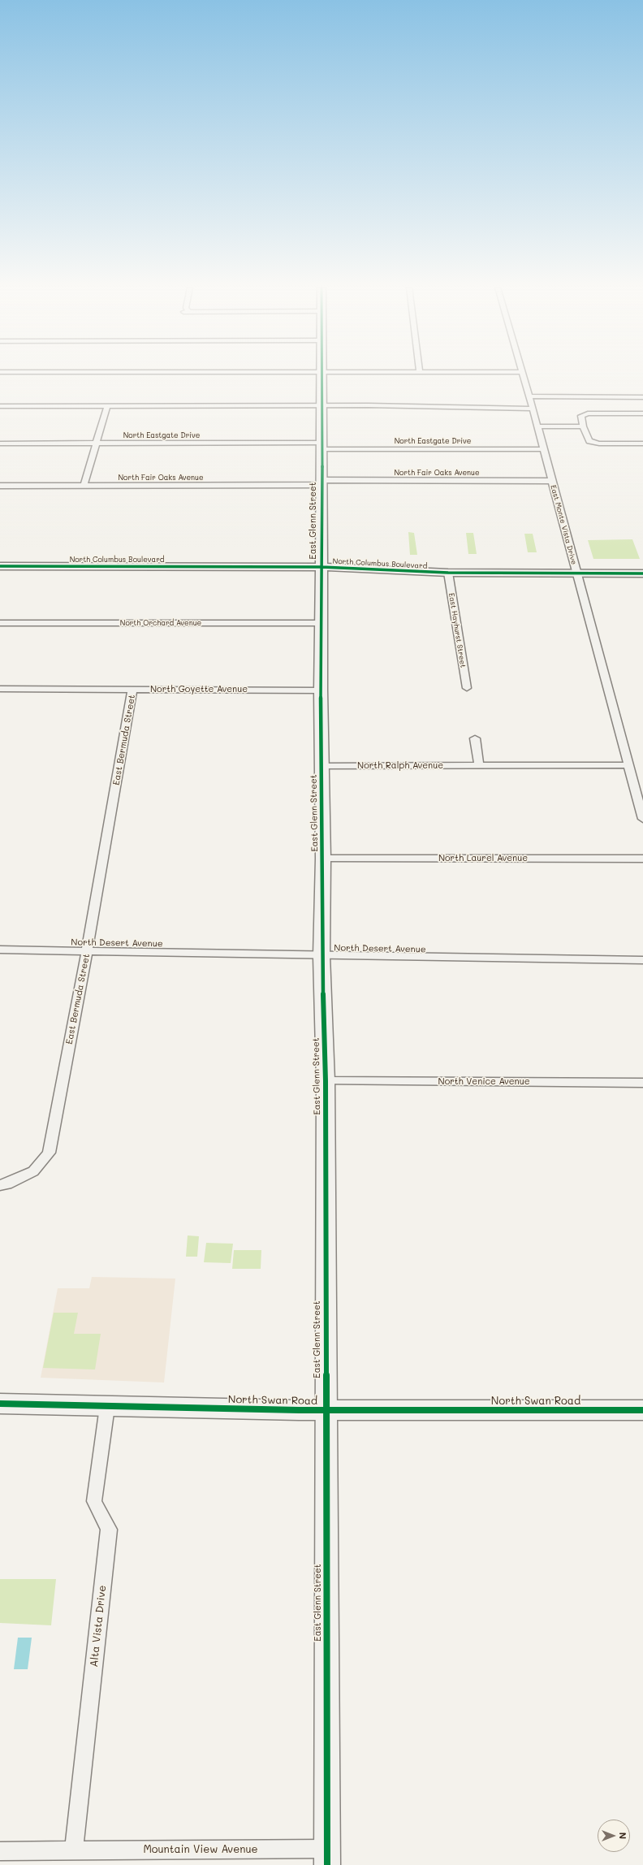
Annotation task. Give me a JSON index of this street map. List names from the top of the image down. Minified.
{"streets":{"main road":["North Swan Road"],"street":["North Eastgate Drive","North Fair Oaks Avenue","East Glenn Street","East Monte Vista Drive","North Columbus Boulevard","North Orchard Avenue","East Hayhurst Street","North Goyette Avenue","East Bermuda Street","North Ralph Avenue","North Laurel Avenue","North Desert Avenue","North Venice Avenue","Alta Vista Drive","Mountain View Avenue"]},"crossings":[["North Eastgate Drive","East Glenn Street"],["North Eastgate Drive","East Monte Vista Drive"],["North Fair Oaks Avenue","East Glenn Street"],["North Fair Oaks Avenue","East Monte Vista Drive"],["East Glenn Street","North Columbus Boulevard"],["East Glenn Street","North Orchard Avenue"],["East Glenn Street","North Goyette Avenue"],["East Glenn Street","North Ralph Avenue"],["East Glenn Street","North Laurel Avenue"],["East Glenn Street","North Desert Avenue"],["East Glenn Street","North Venice Avenue"],["East Glenn Street","North Swan Road"],["East Glenn Street","Mountain View Avenue"],["East Monte Vista Drive","North Columbus Boulevard"],["East Monte Vista Drive","North Ralph Avenue"],["North Columbus Boulevard","East Hayhurst Street"],["North Goyette Avenue","East Bermuda Street"],["East Bermuda Street","North Desert Avenue"],["North Swan Road","Alta Vista Drive"],["Alta Vista Drive","Mountain View Avenue"]],"north":"right"}
